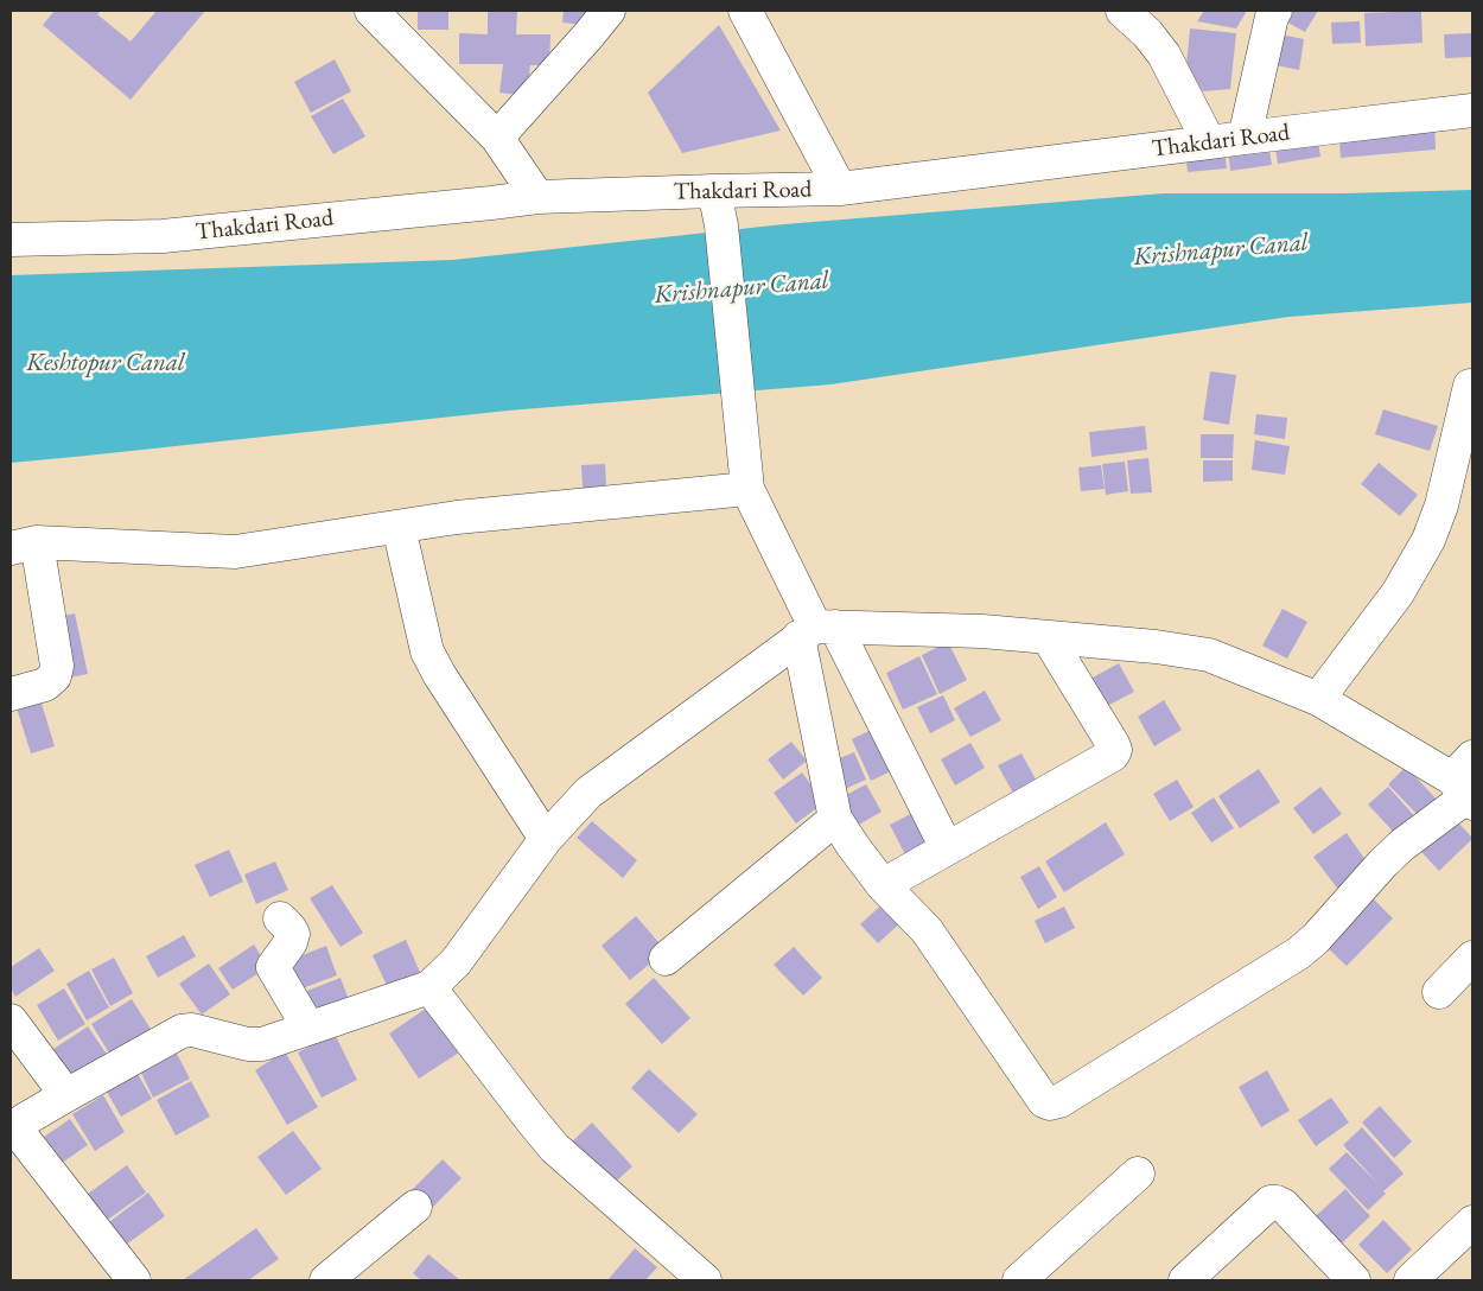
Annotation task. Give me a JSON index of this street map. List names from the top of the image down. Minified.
{"streets":{"street":["Thakdari Road"]},"water":["Krishnapur Canal","Keshtopur Canal"]}
